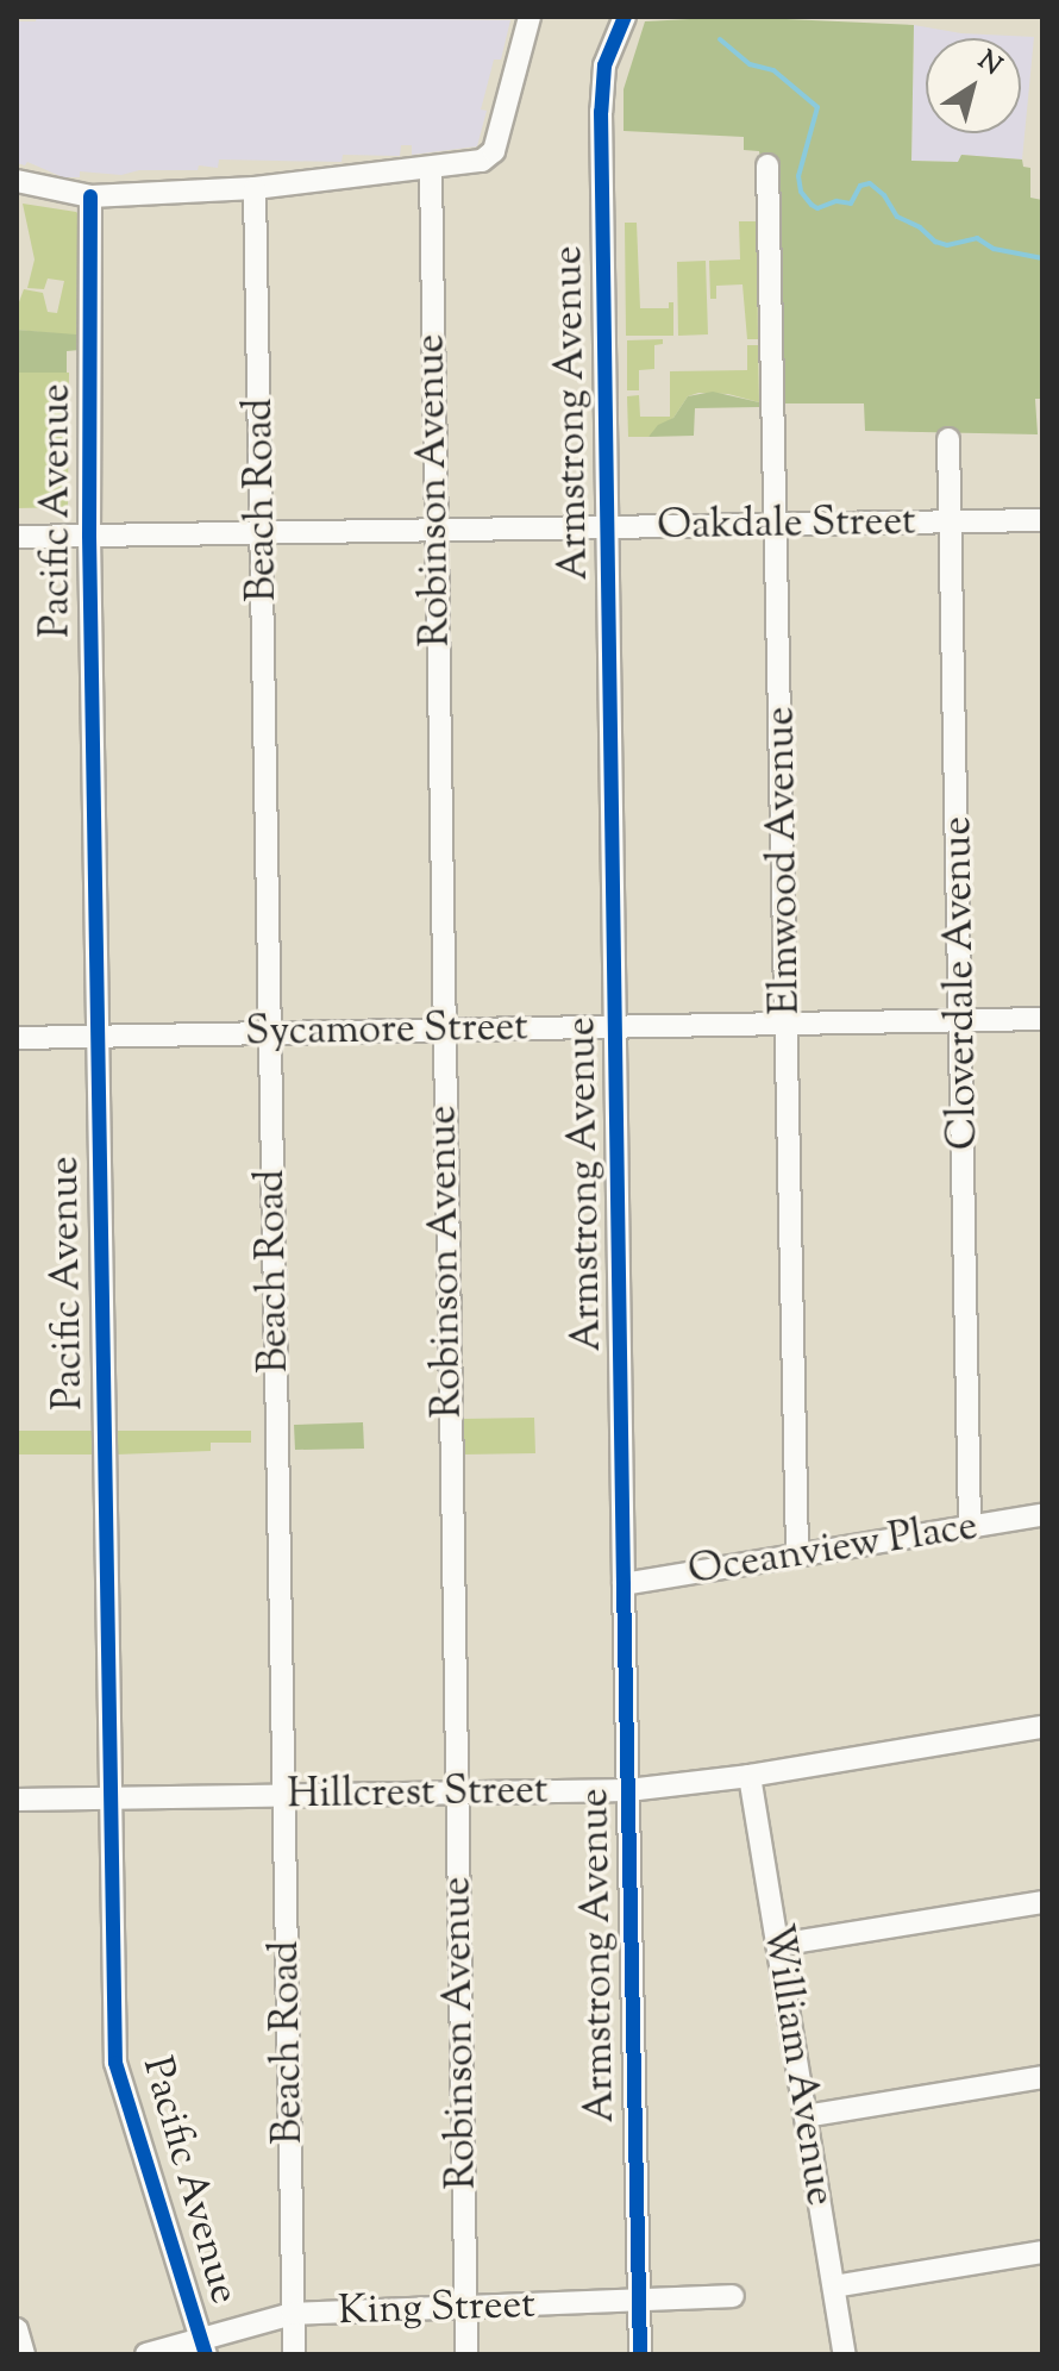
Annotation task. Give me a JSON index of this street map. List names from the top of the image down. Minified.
{"streets":{"street":["Armstrong Avenue","Robinson Avenue","Beach Road","Pacific Avenue","Oakdale Street","Elmwood Avenue","Cloverdale Avenue","Sycamore Street","Oceanview Place","Hillcrest Street","William Avenue","King Street"]},"crossings":[["Armstrong Avenue","Oakdale Street"],["Armstrong Avenue","Sycamore Street"],["Armstrong Avenue","Oceanview Place"],["Armstrong Avenue","Hillcrest Street"],["Armstrong Avenue","King Street"],["Robinson Avenue","Oakdale Street"],["Robinson Avenue","Sycamore Street"],["Robinson Avenue","Hillcrest Street"],["Robinson Avenue","King Street"],["Beach Road","Oakdale Street"],["Beach Road","Sycamore Street"],["Beach Road","Hillcrest Street"],["Beach Road","King Street"],["Pacific Avenue","Oakdale Street"],["Pacific Avenue","Sycamore Street"],["Pacific Avenue","Hillcrest Street"],["Pacific Avenue","King Street"],["Oakdale Street","Elmwood Avenue"],["Oakdale Street","Cloverdale Avenue"],["Elmwood Avenue","Sycamore Street"],["Elmwood Avenue","Oceanview Place"],["Cloverdale Avenue","Sycamore Street"],["Cloverdale Avenue","Oceanview Place"],["Hillcrest Street","William Avenue"]],"north":"top right"}
